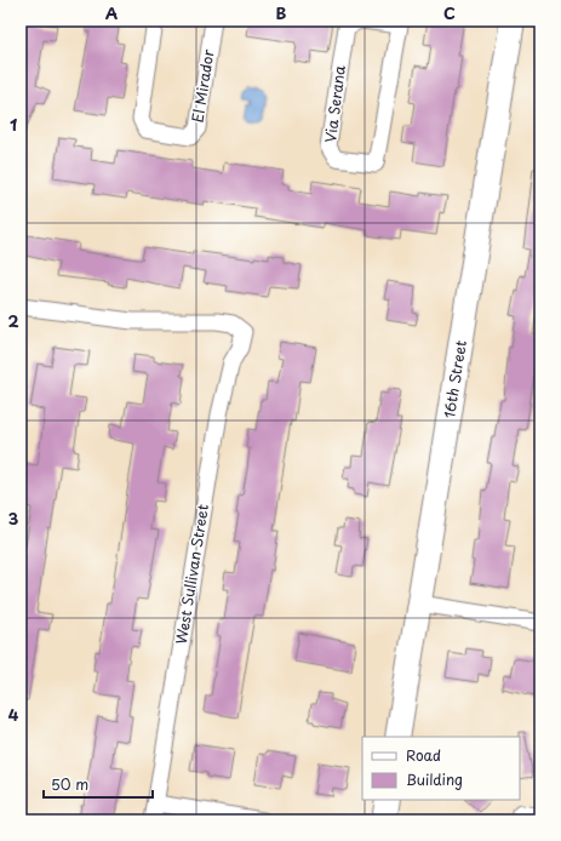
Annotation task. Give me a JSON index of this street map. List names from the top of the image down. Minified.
{"streets":{"main road":["16th Street"],"street":["El Mirador","Via Serana","West Sullivan Street"]},"legend":["Road","Building"],"scale_bar":"50 m","grid":{"columns":["A","B","C"],"rows":["1","2","3","4"]}}
